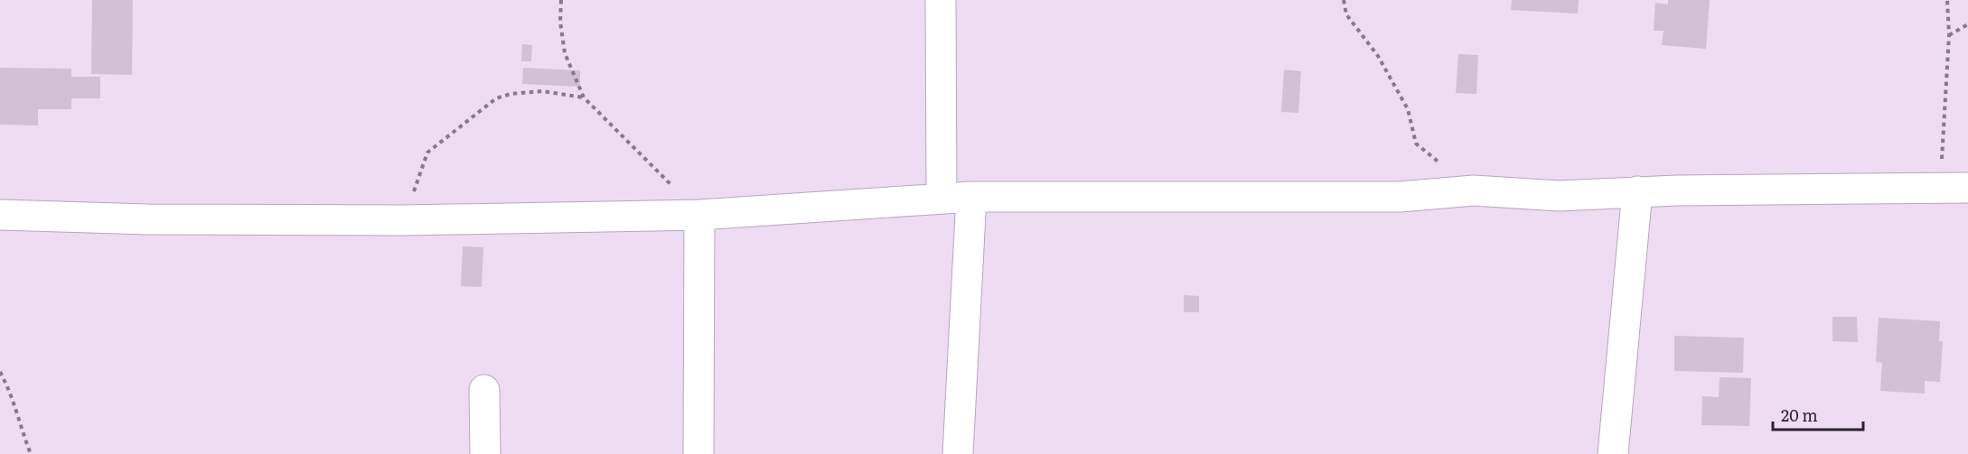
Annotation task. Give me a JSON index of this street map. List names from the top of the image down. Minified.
{"scale_bar":"20 m"}
